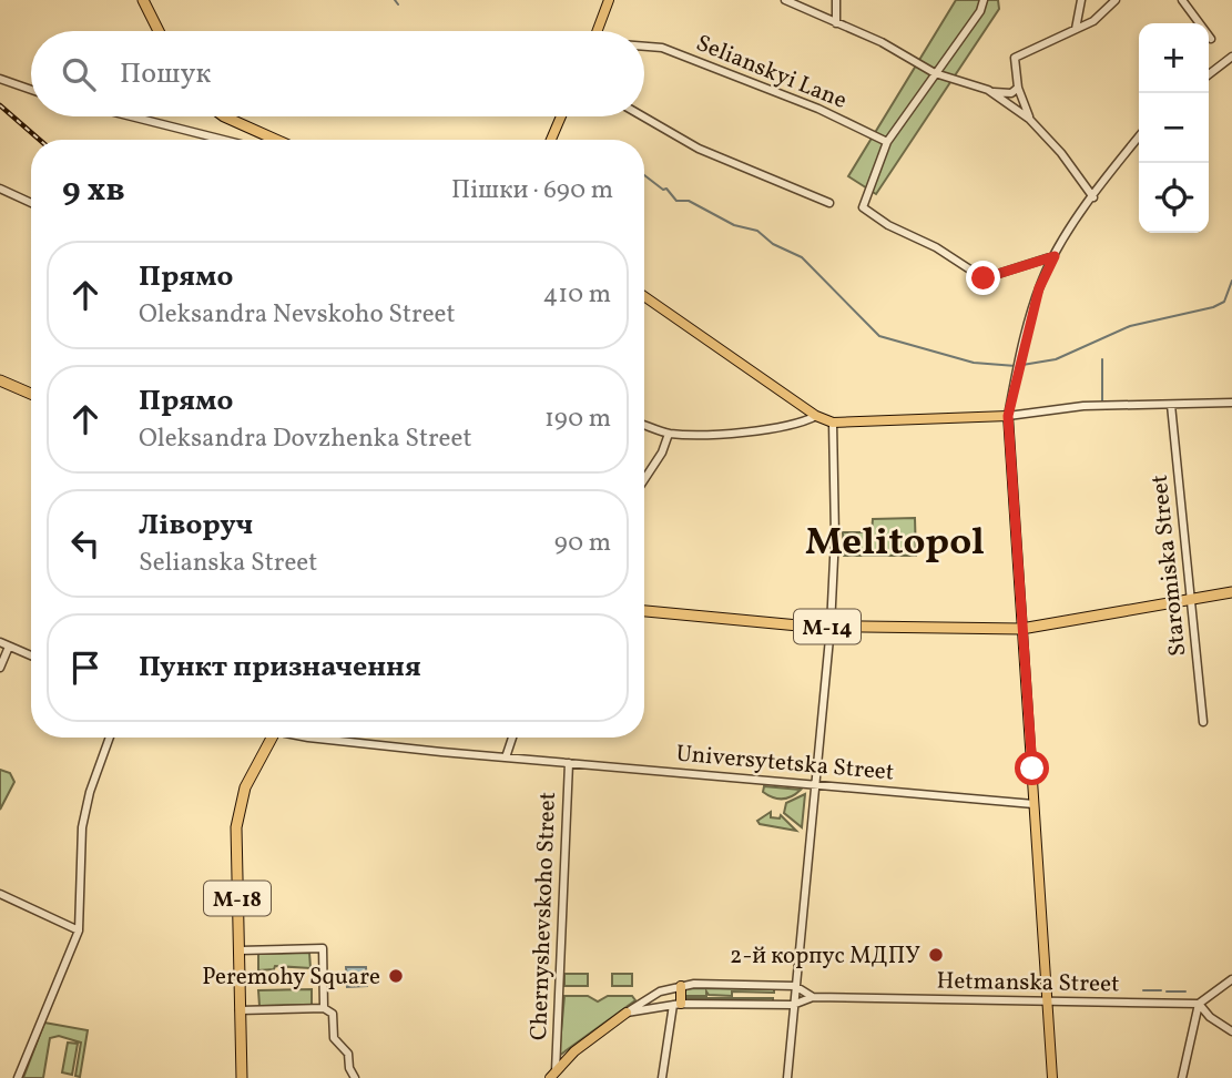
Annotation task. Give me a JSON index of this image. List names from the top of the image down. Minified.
{"streets":{"highway":["М-14","М-18"],"street":["Selianskyi Lane","Staromiska Street","Universytetska Street","Chernyshevskoho Street","Hetmanska Street"]},"crossings":[["Staromiska Street","М-14"],["Universytetska Street","Chernyshevskoho Street"]],"districts":["Melitopol"],"places":["2-й корпус МДПУ","Peremohy Square"],"page":{"map_buttons":["+","−"],"search":"Пошук","heading":["9 хв","Пішки · 690 m"],"list":[["Прямо","Oleksandra Nevskoho Street","410 m"],["Прямо","Oleksandra Dovzhenka Street","190 m"],["Ліворуч","Selianska Street","90 m"],"Пункт призначення"]}}
